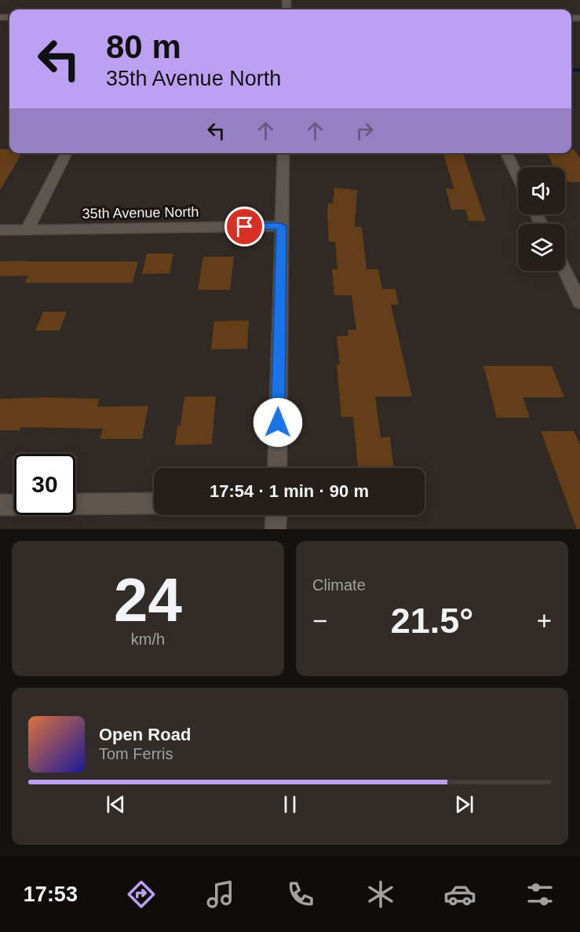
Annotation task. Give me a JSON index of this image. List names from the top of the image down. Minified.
{"streets":{"street":["35th Avenue North"]},"page":{"turn":["80 m","35th Avenue North"],"limit":"30","trip":"17:54 · 1 min · 90 m","tile":[["24","km/h"],"Climate"],"heat":["−","21.5°","+"],"song":["Open Road","Tom Ferris"],"tabs":"17:53"}}
